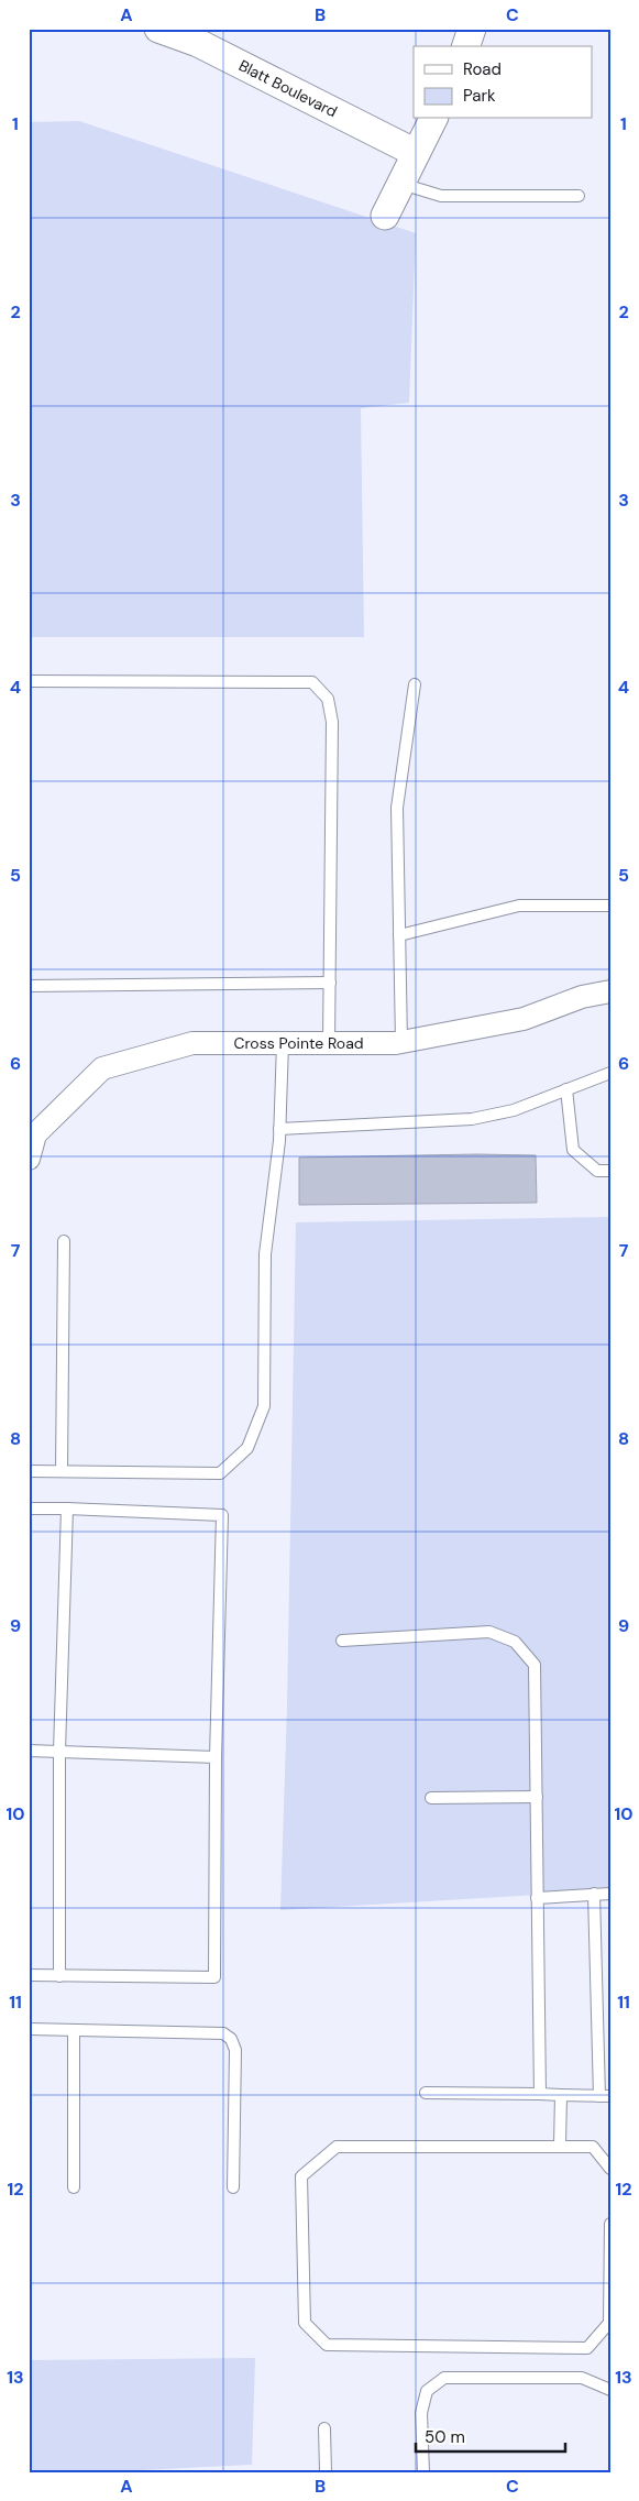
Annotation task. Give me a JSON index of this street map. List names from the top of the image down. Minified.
{"streets":{"street":["Blatt Boulevard","Cross Pointe Road"]},"legend":["Road","Park"],"scale_bar":"50 m","grid":{"columns":["A","B","C"],"rows":["1","2","3","4","5","6","7","8","9","10","11","12","13"]}}
